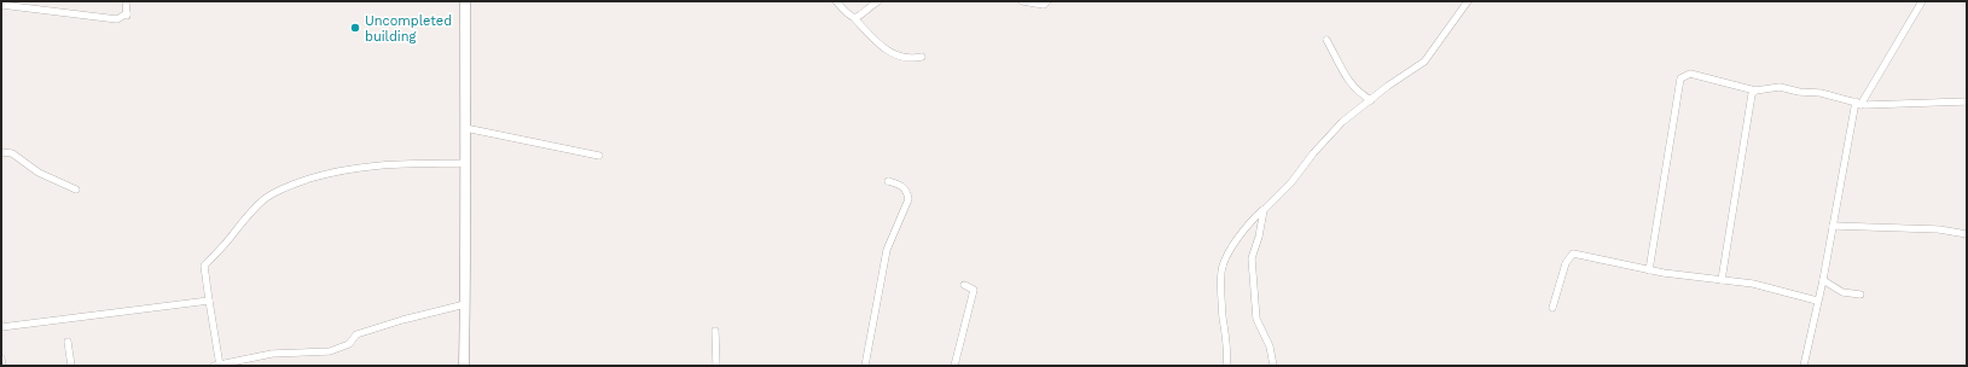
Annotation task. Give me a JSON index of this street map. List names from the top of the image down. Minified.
{"places":["Uncompleted building"]}
